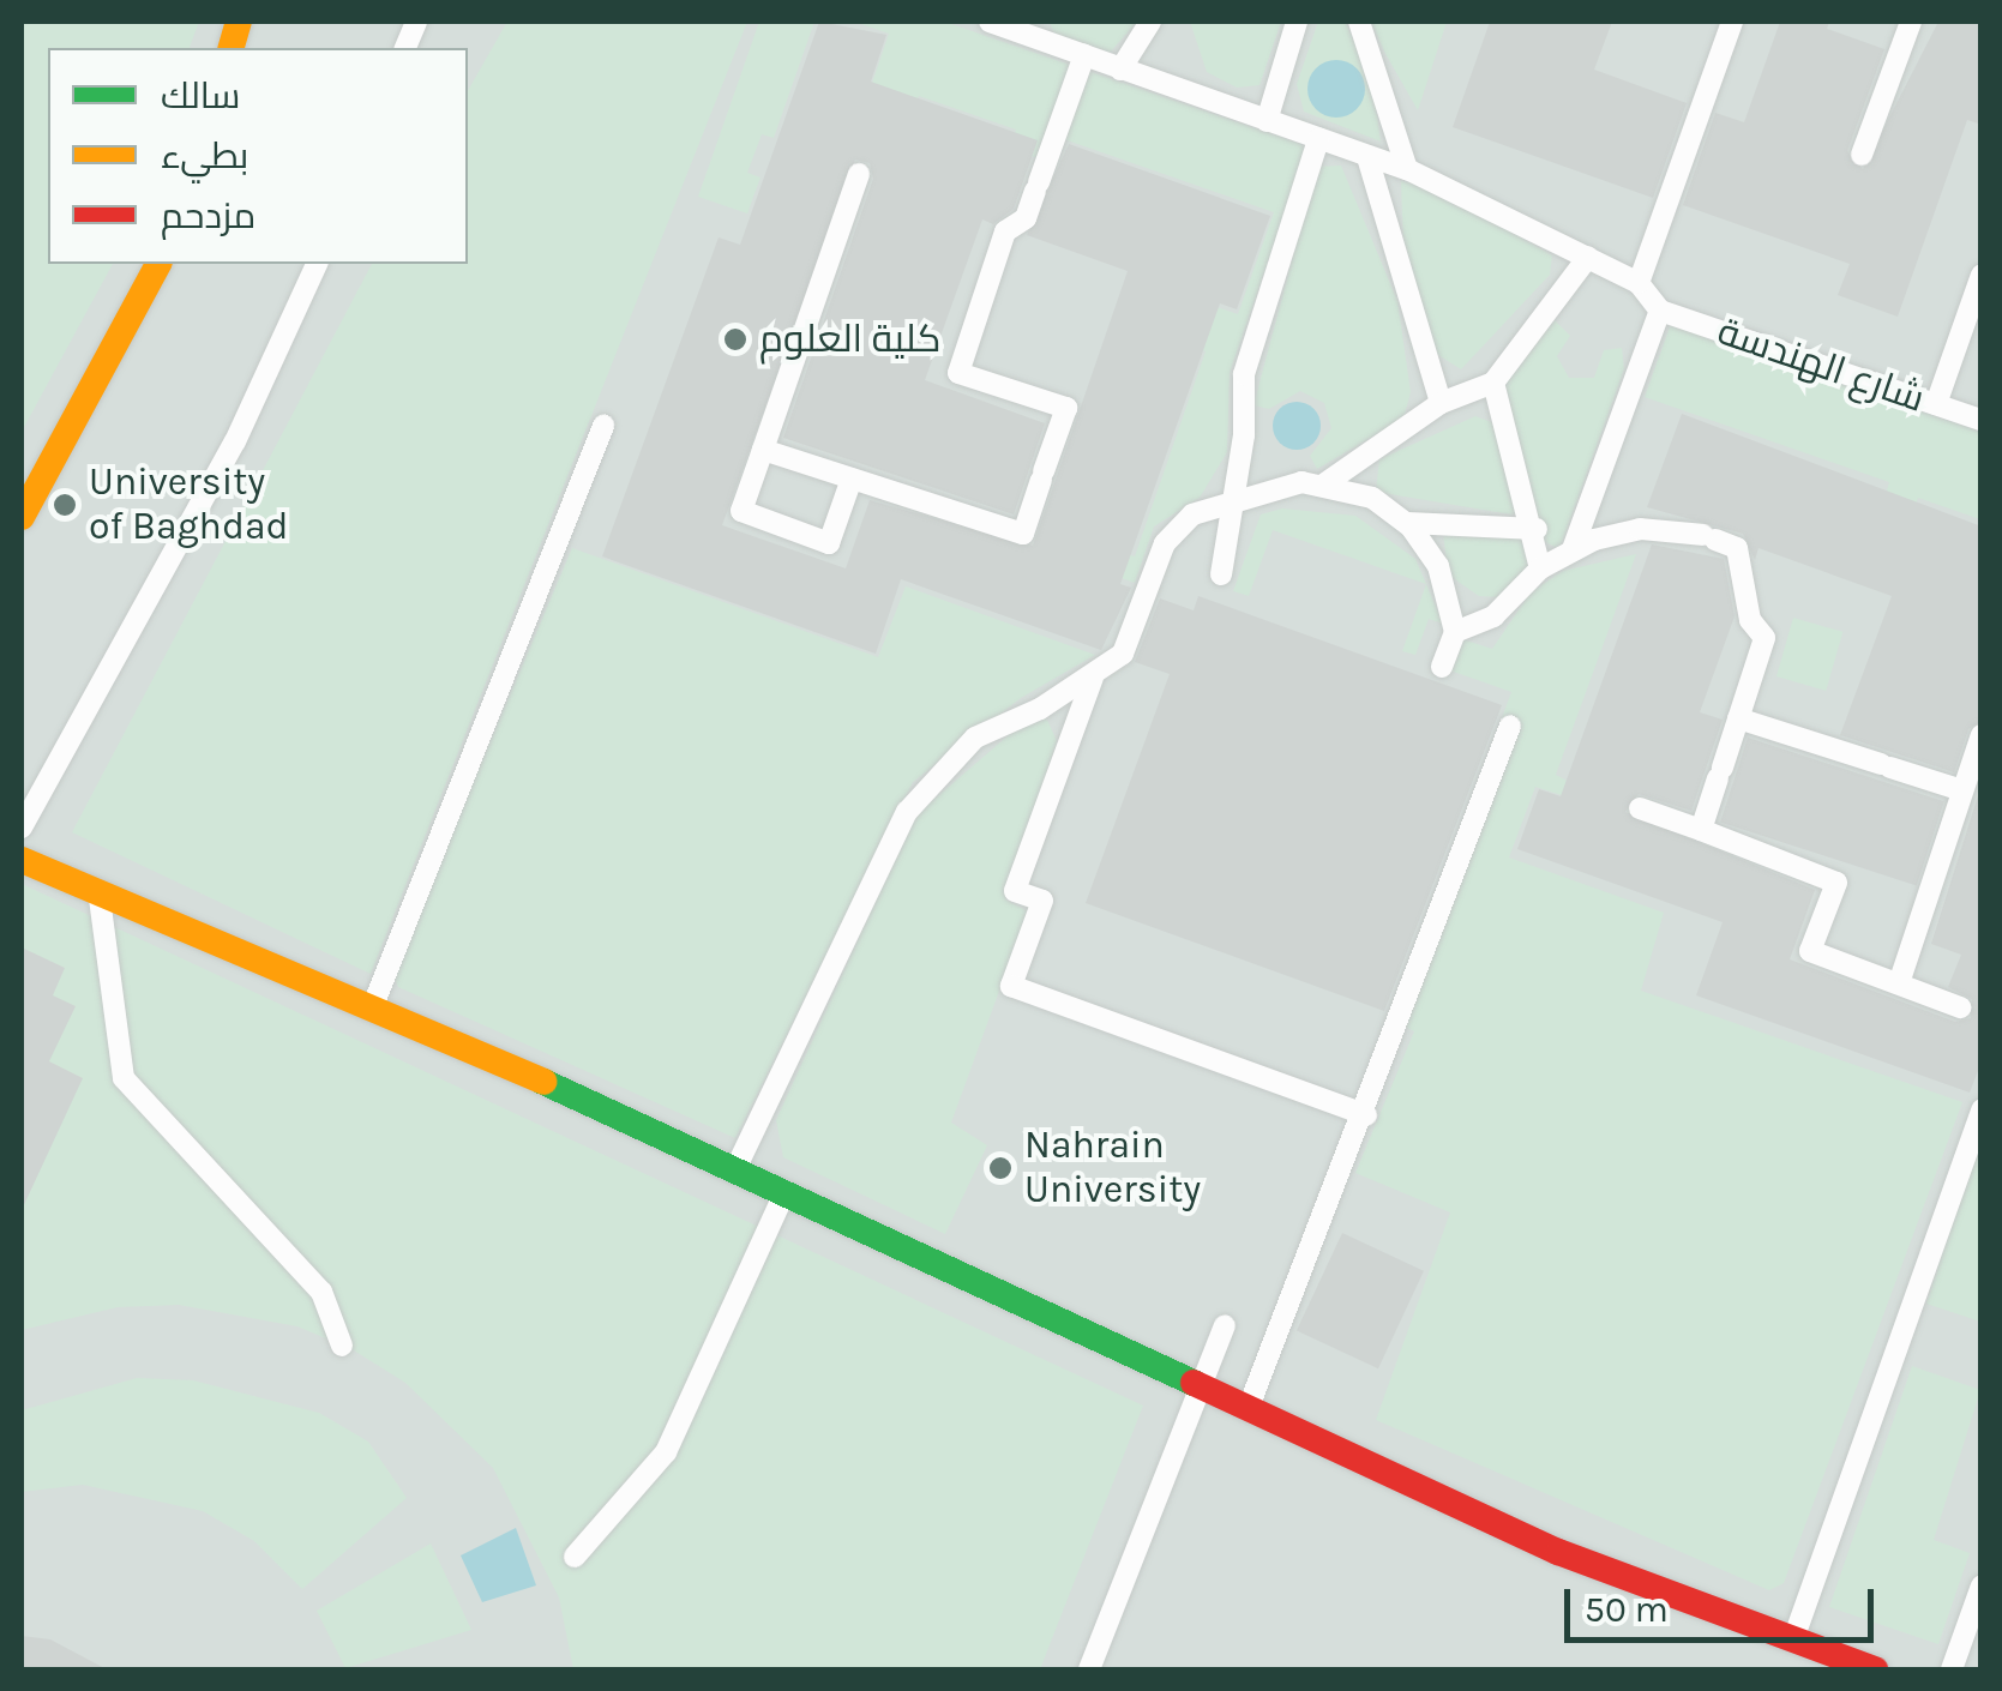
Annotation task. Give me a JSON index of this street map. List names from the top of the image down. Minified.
{"streets":{"lane":["شارع الهندسة"]},"places":["كلية العلوم","University of Baghdad","Nahrain University"],"legend":["سالك","بطيء","مزدحم"],"scale_bar":"50 m"}
